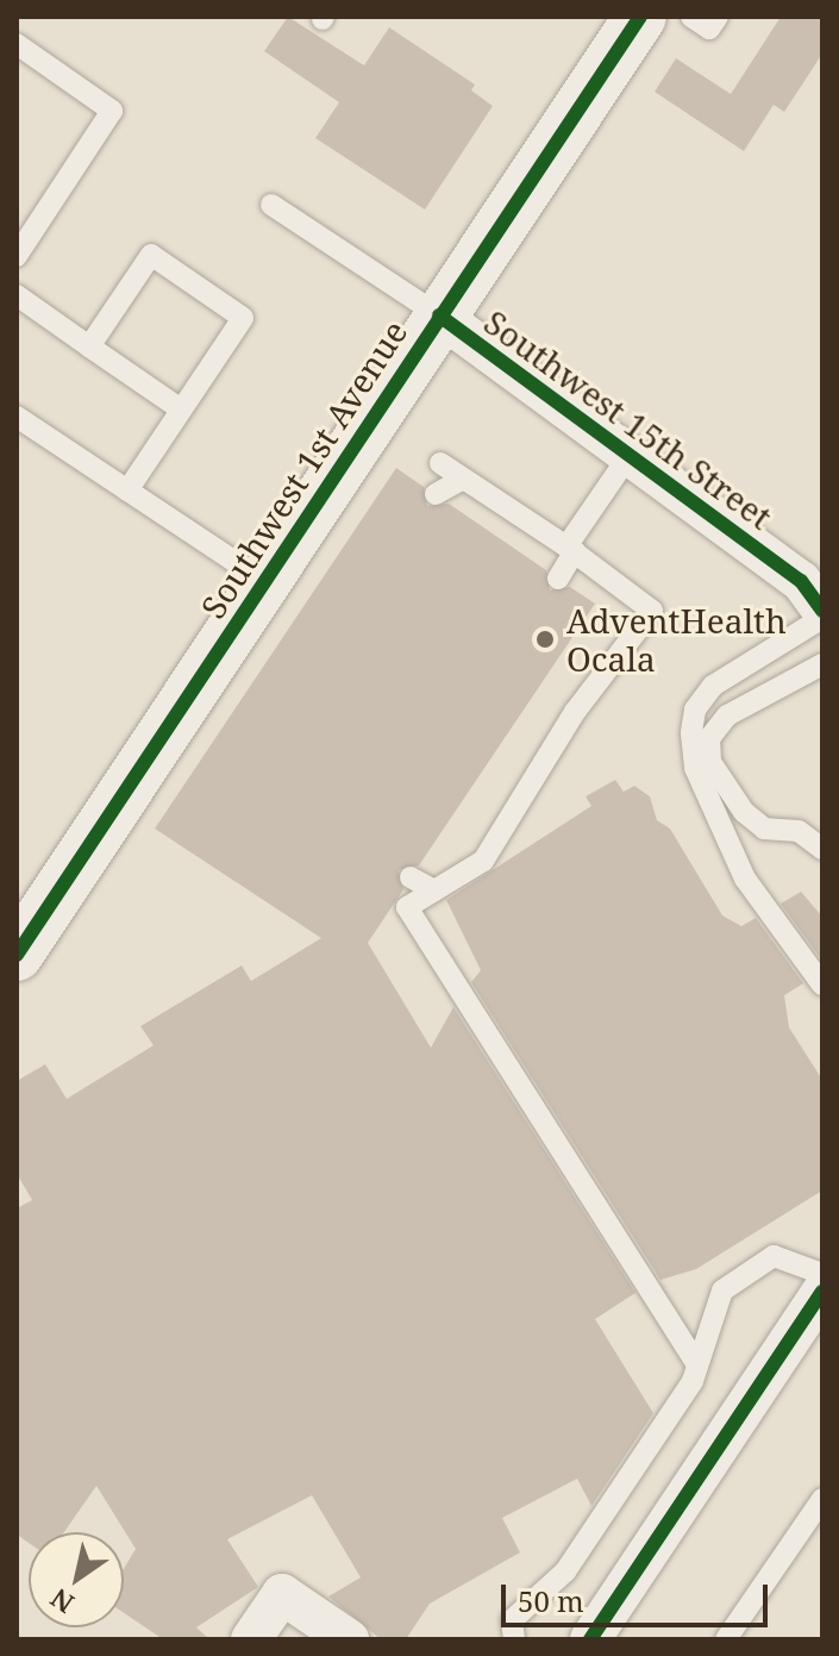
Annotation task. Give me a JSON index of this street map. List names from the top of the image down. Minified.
{"streets":{"street":["Southwest 15th Street","Southwest 1st Avenue"]},"crossings":[["Southwest 15th Street","Southwest 1st Avenue"]],"places":["AdventHealth Ocala"],"scale_bar":"50 m","north":"bottom left"}
